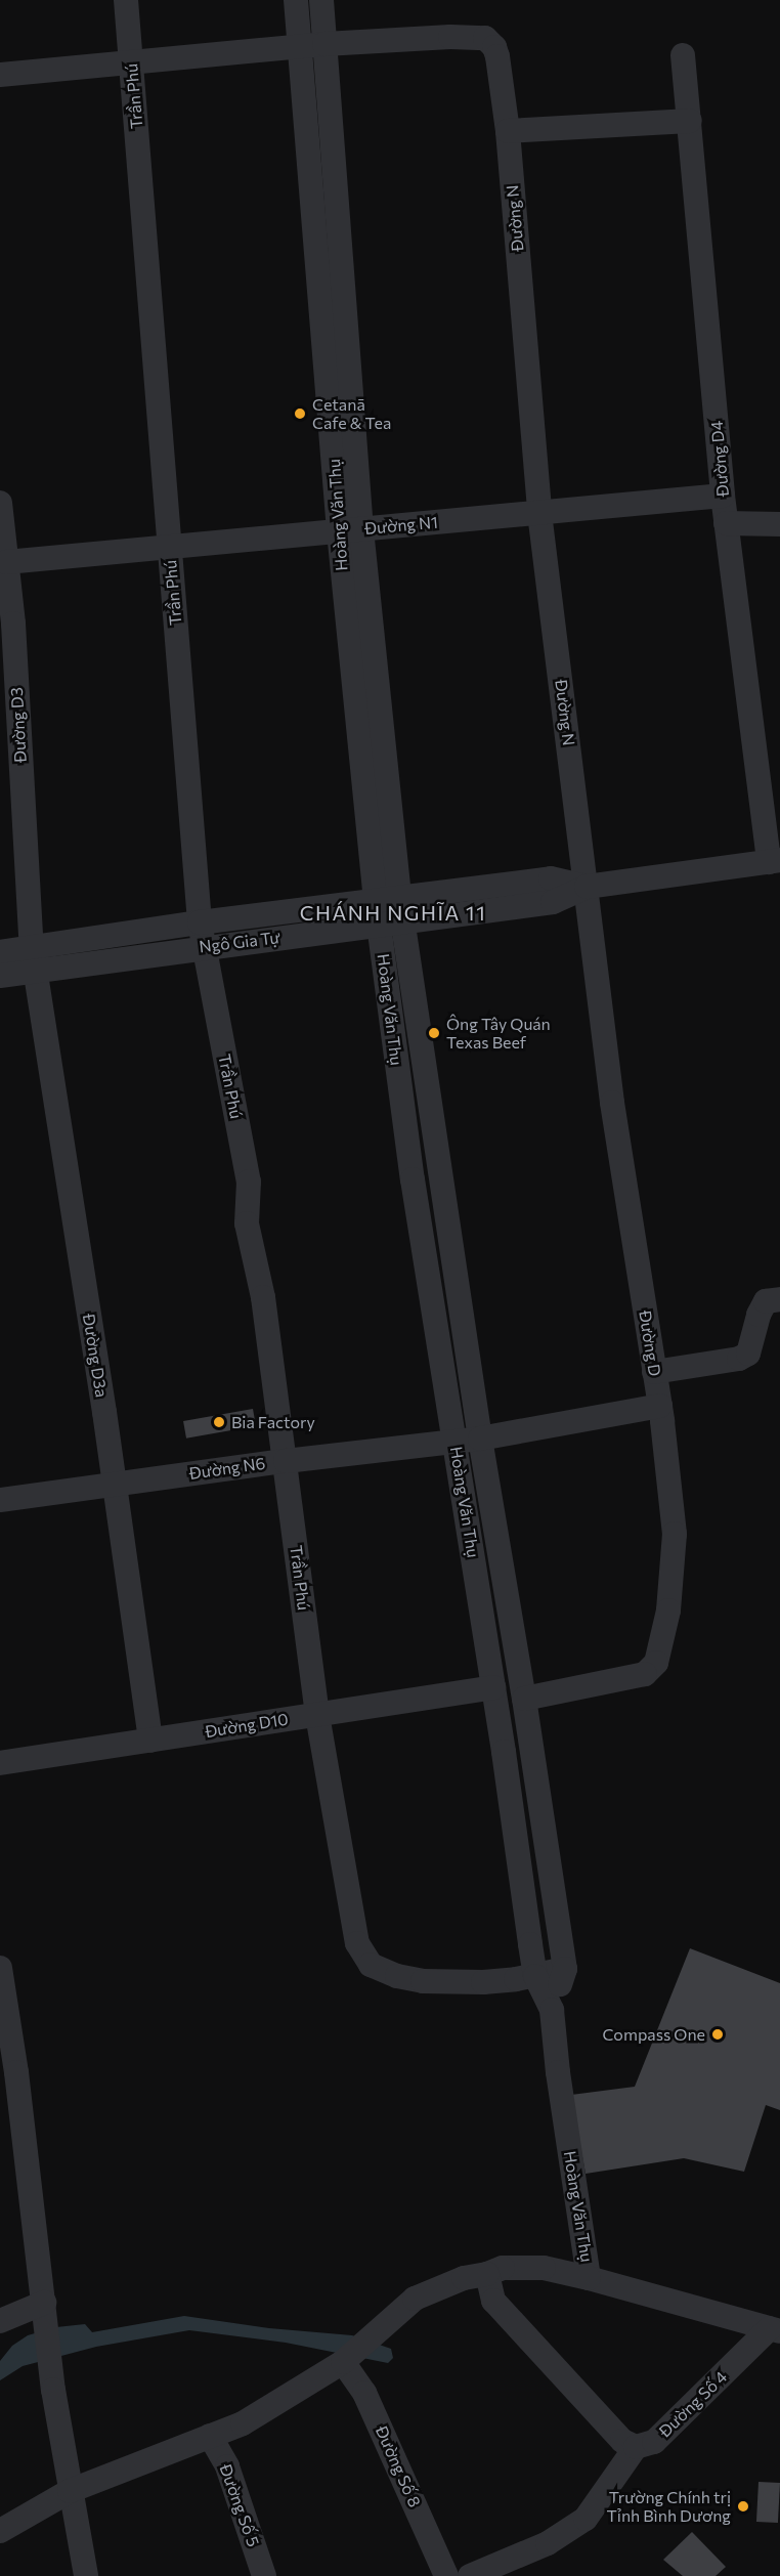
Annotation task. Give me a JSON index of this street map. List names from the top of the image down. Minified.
{"streets":{"street":["Trần Phú","Đường N","Đường D4","Hoàng Văn Thụ","Đường N1","Đường D3","Ngô Gia Tự","Đường D","Đường D3a","Đường N6","Đường D10","Đường Số 4","Đường Số 8","Đường Số 5"]},"crossings":[["Trần Phú","Đường N"],["Trần Phú","Hoàng Văn Thụ"],["Trần Phú","Đường N1"],["Trần Phú","Ngô Gia Tự"],["Trần Phú","Đường N6"],["Trần Phú","Đường D10"],["Đường N","Hoàng Văn Thụ"],["Đường N","Đường N1"],["Đường N","Ngô Gia Tự"],["Đường N","Đường D"],["Đường D4","Đường N1"],["Đường D4","Ngô Gia Tự"],["Hoàng Văn Thụ","Đường N1"],["Hoàng Văn Thụ","Ngô Gia Tự"],["Hoàng Văn Thụ","Đường D"],["Hoàng Văn Thụ","Đường N6"],["Hoàng Văn Thụ","Đường D10"],["Hoàng Văn Thụ","Đường Số 4"],["Đường N1","Đường D3"],["Đường D3","Ngô Gia Tự"],["Đường D3","Đường D3a"],["Ngô Gia Tự","Đường D"],["Ngô Gia Tự","Đường D3a"],["Đường D","Đường N6"],["Đường D3a","Đường N6"],["Đường D3a","Đường D10"]],"districts":["CHÁNH NGHĨA 11"],"places":["Cetanā Cafe & Tea","Ông Tây Quán Texas Beef","Bia Factory","Compass One","Trường Chính trị Tỉnh Bình Dương"]}
